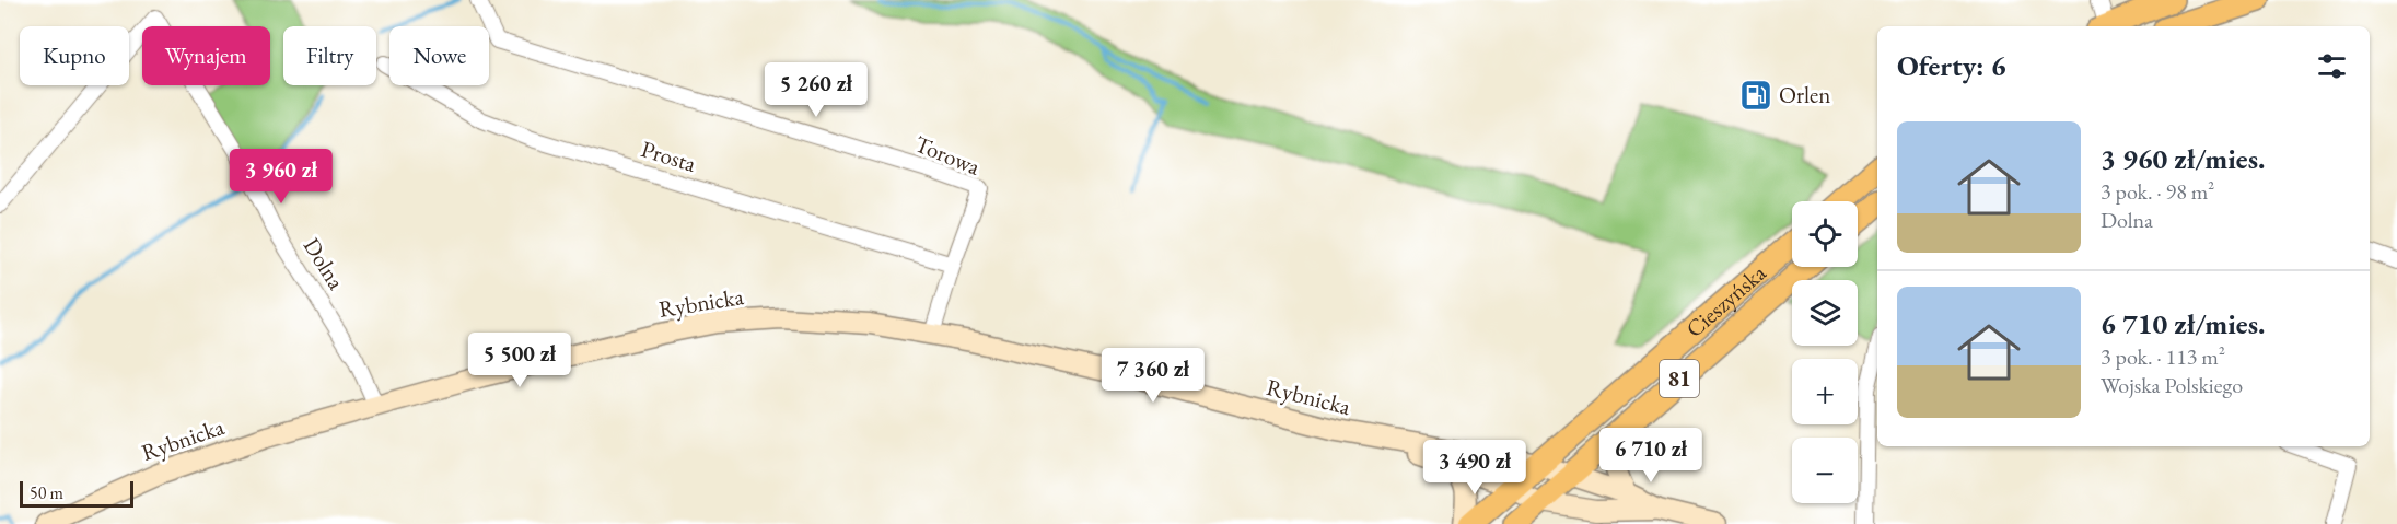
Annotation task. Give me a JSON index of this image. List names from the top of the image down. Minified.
{"streets":{"main road":["Cieszyńska","81"],"street":["Torowa","Prosta","Dolna","Rybnicka"]},"crossings":[["Torowa","Prosta"],["Torowa","Rybnicka"],["Dolna","Rybnicka"],["Cieszyńska","Rybnicka"]],"places":{"fuel station":["Orlen"]},"scale_bar":"50 m","page":{"chip":["Kupno","Wynajem","Filtry","Nowe"],"heading":"Oferty: 6","price":["5 260 zł","3 960 zł","5 500 zł","7 360 zł","6 710 zł","3 490 zł"],"list":[{"name":"3 960 zł/mies.","note":"3 pok. · 98 m² · Dolna"},{"name":"6 710 zł/mies.","note":"3 pok. · 113 m² · Wojska Polskiego"}],"map_buttons":["+","−"],"scale":"50 m"}}
